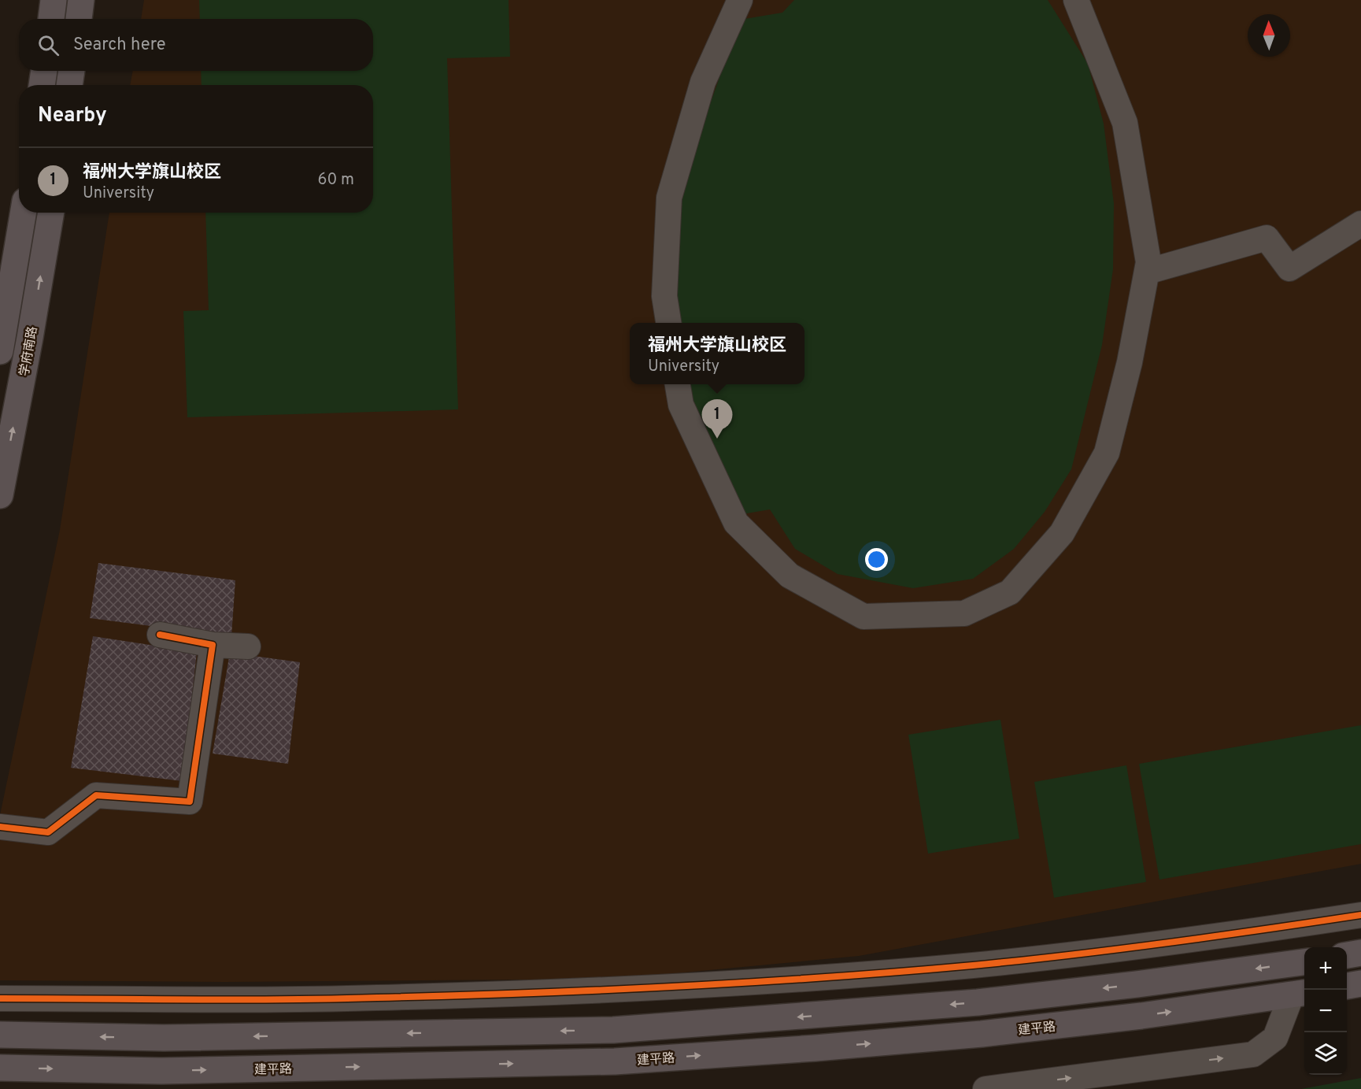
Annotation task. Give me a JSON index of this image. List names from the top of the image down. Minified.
{"streets":{"main road":["学府南路","建平路"]},"north":"top","page":{"search":"Search here","heading":"Nearby","list":[{"mark":"1","name":"福州大学旗山校区","note":"University","value":"60 m"}],"popup":["福州大学旗山校区","University"],"pins":"1","map_buttons":["+","−"]}}
